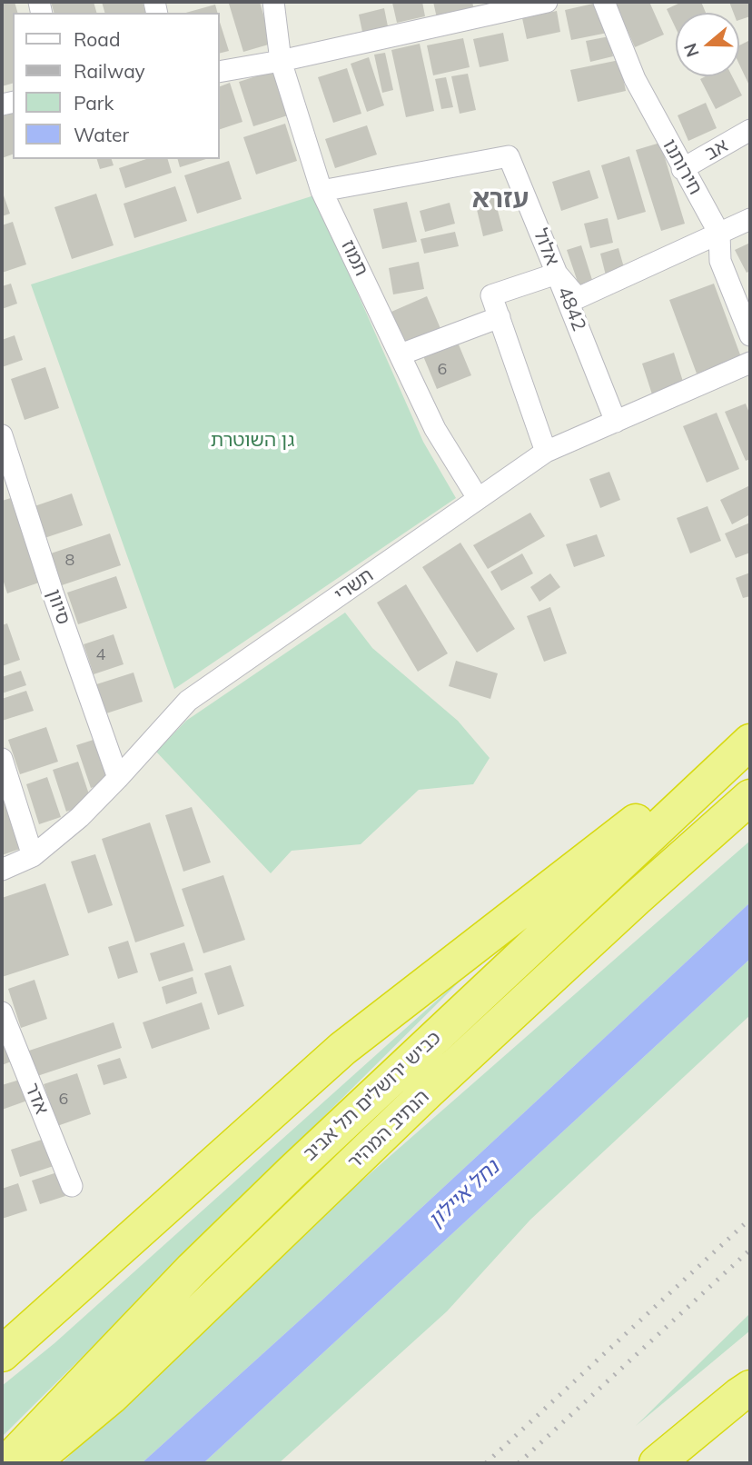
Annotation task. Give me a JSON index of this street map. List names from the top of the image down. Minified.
{"streets":{"highway":["כביש ירושלים תל אביב","הנתיב המהיר"],"street":["אב","חירותנו","אלול","תמוז","4842","תשרי","סיוון","אדר"]},"crossings":[["אב","חירותנו"],["חירותנו","אלול"],["אלול","תמוז"],["אלול","4842"],["תמוז","תשרי"],["4842","תשרי"],["תשרי","סיוון"]],"districts":["עזרא"],"water":["נחל איילון"],"parks":["גן השוטרת"],"house_numbers":["6","8","4","6"],"legend":["Road","Railway","Park","Water"],"north":"left"}
